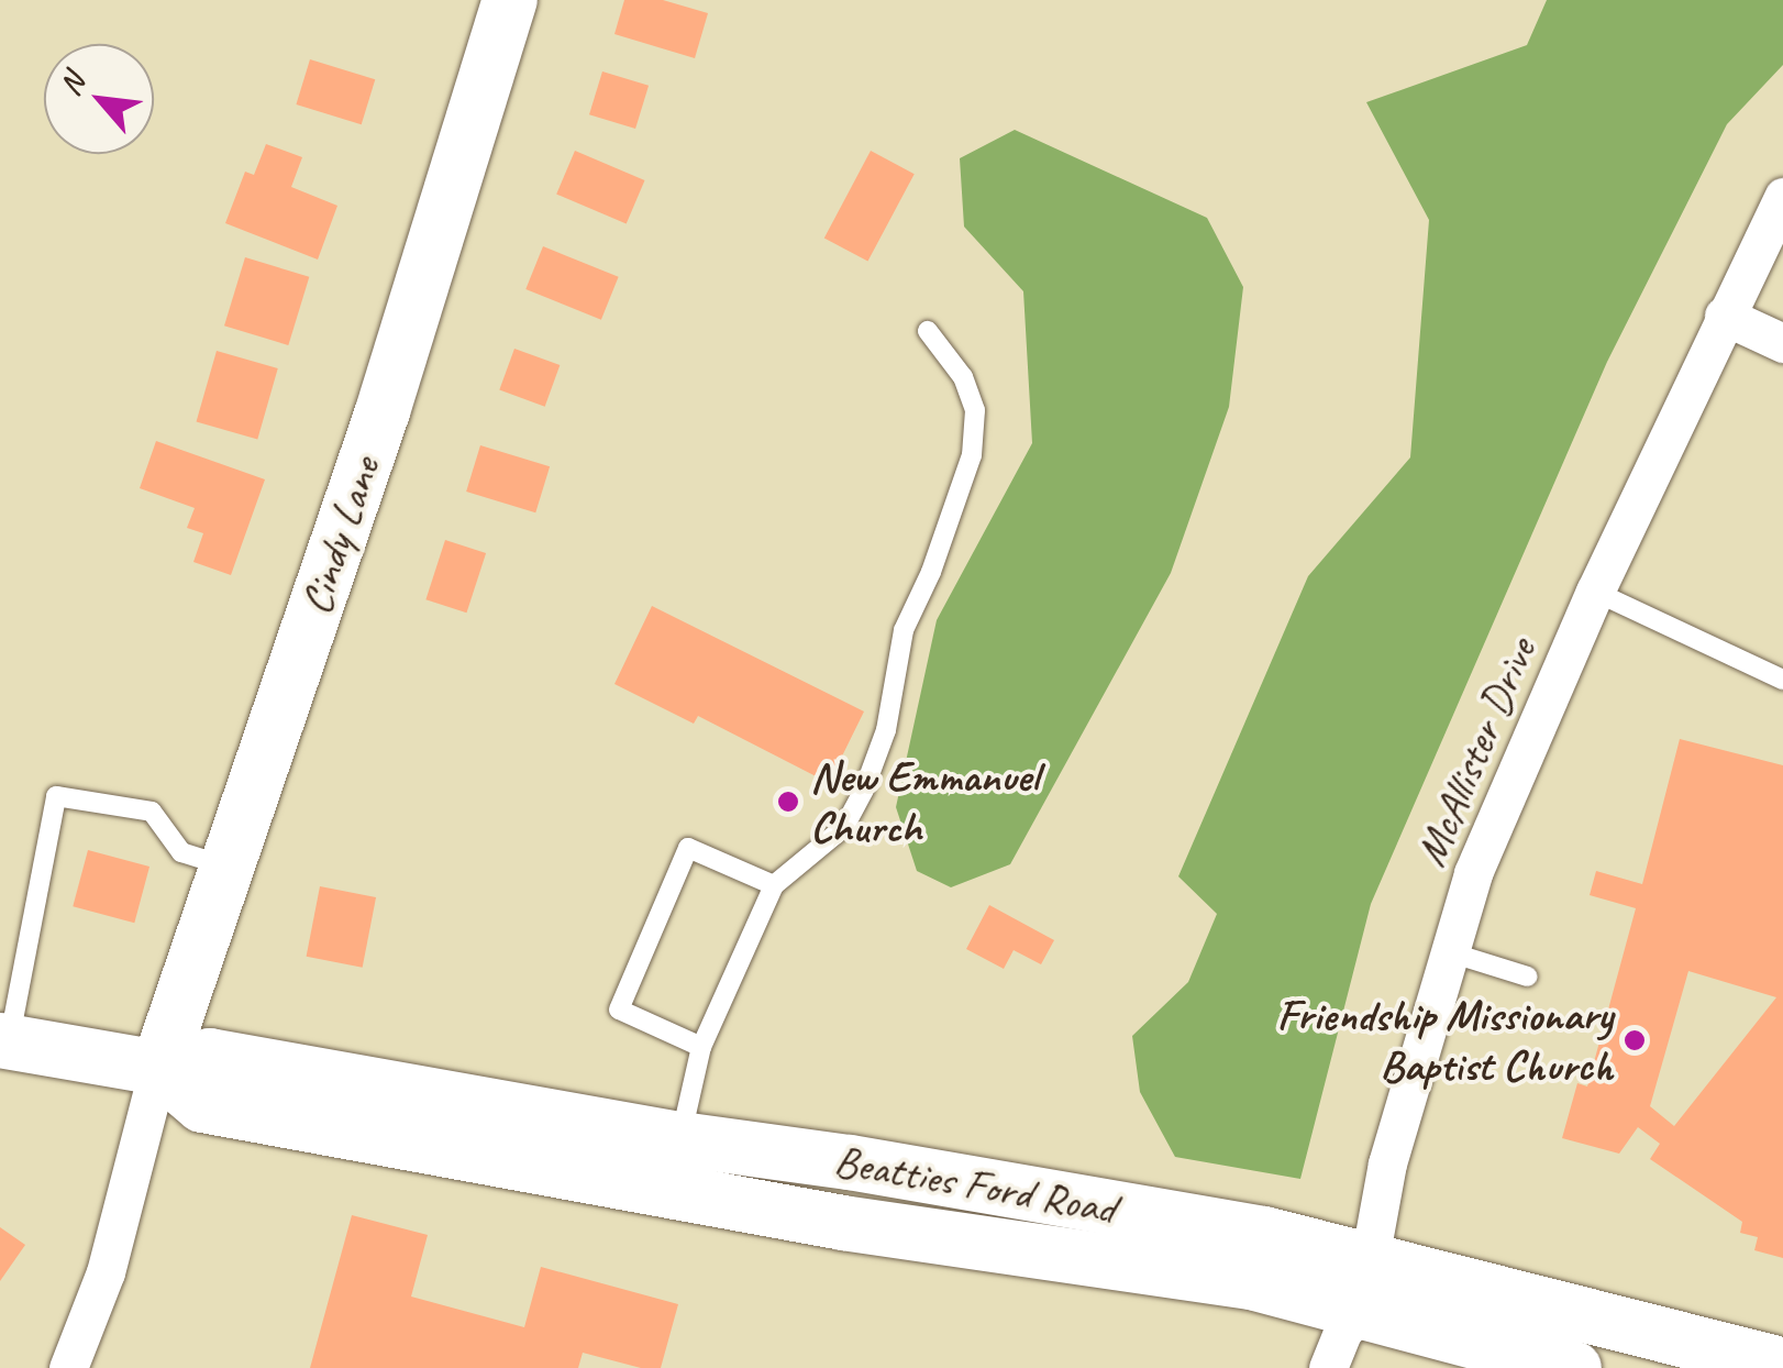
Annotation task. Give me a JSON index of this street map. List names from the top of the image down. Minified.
{"streets":{"main road":["Cindy Lane","Beatties Ford Road"],"street":["McAllister Drive"]},"crossings":[["Cindy Lane","Beatties Ford Road"],["McAllister Drive","Beatties Ford Road"]],"places":["New Emmanuel Church","Friendship Missionary Baptist Church"],"north":"top left"}
